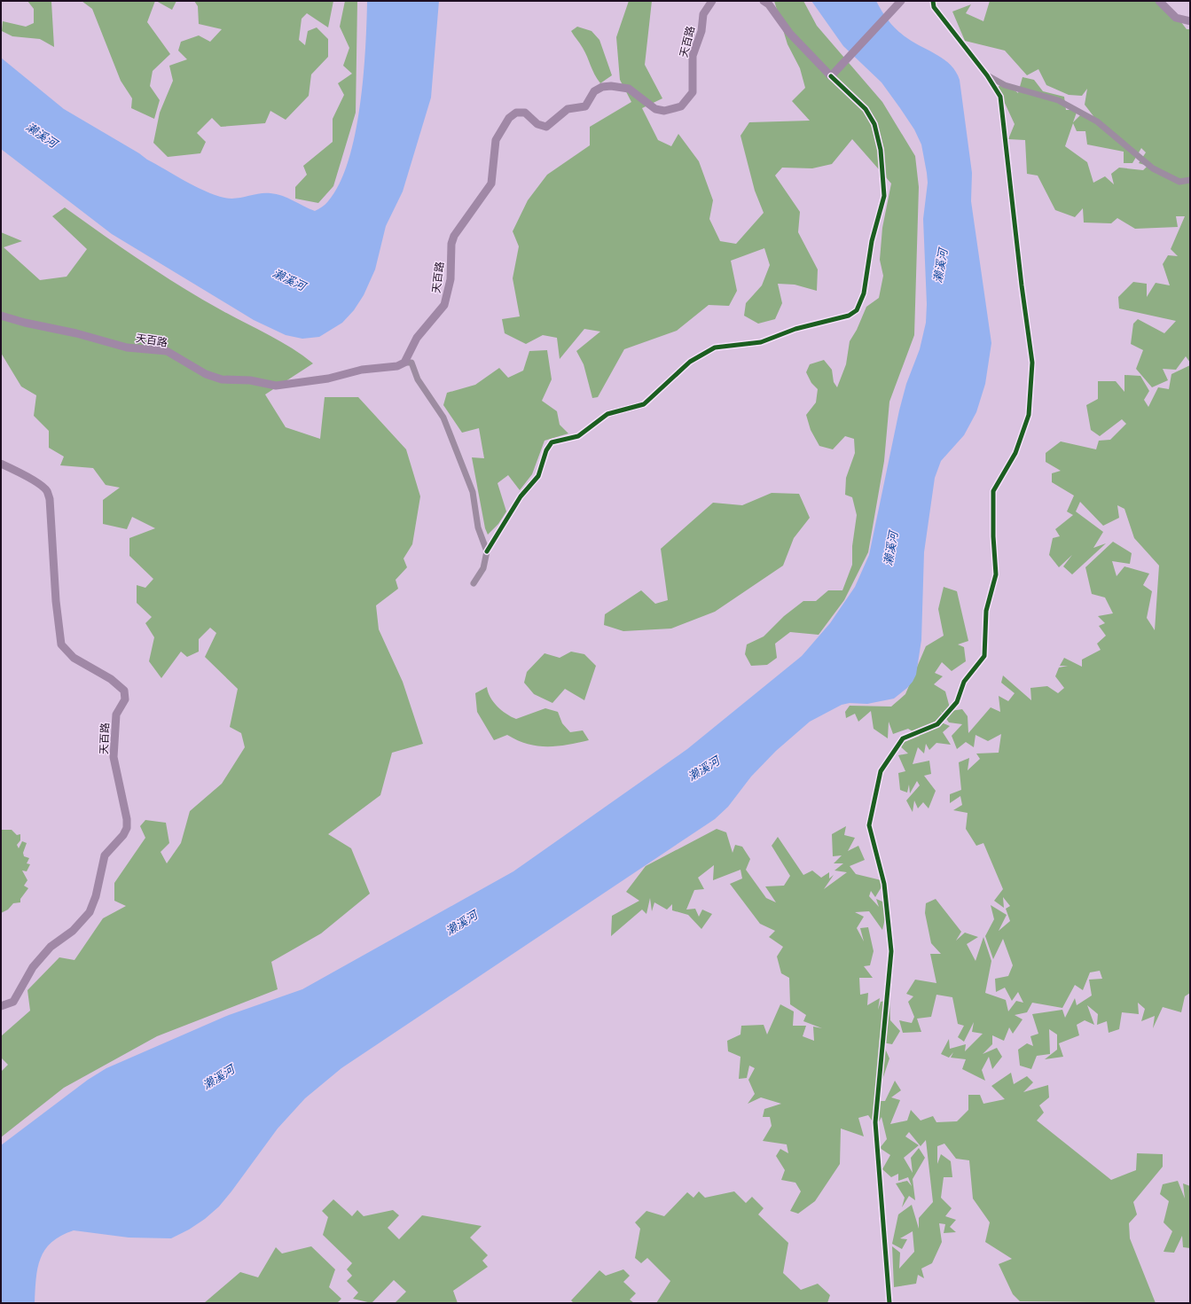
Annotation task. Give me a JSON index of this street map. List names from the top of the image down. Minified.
{"streets":{"main road":["天百路"]},"water":["濑溪河"]}
